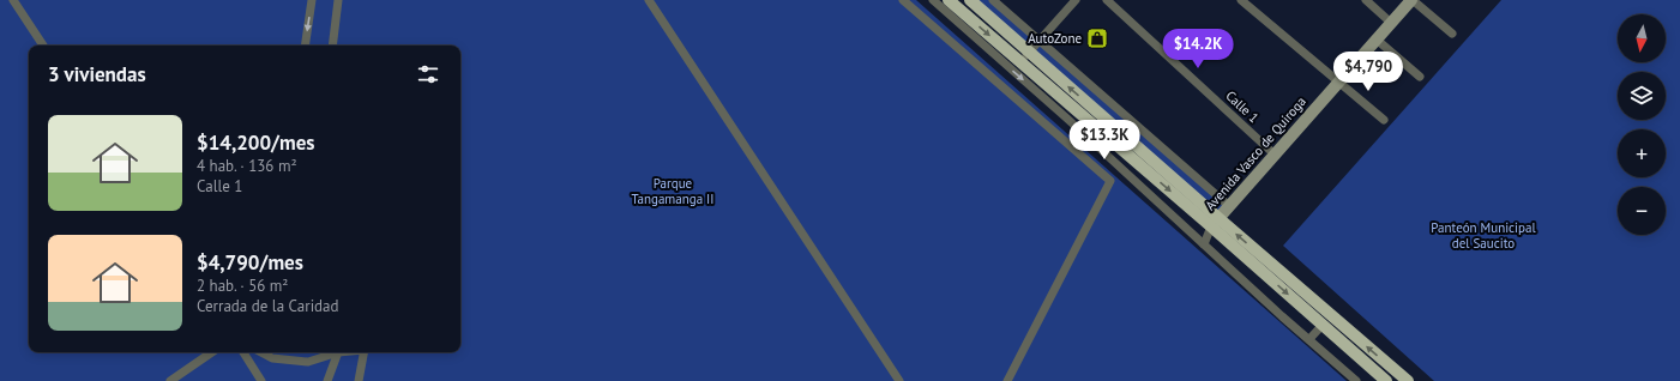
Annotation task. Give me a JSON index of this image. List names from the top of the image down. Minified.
{"streets":{"main road":["Avenida Vasco de Quiroga"],"street":["Calle 1"]},"crossings":[["Calle 1","Avenida Vasco de Quiroga"]],"parks":["Parque Tangamanga II","Panteón Municipal del Saucito"],"places":{"shop":["AutoZone"]},"north":"bottom","page":{"map_buttons":["+","−"],"price":["$14.2K","$4,790","$13.3K"],"heading":"3 viviendas","list":[{"name":"$14,200/mes","note":"4 hab. · 136 m² · Calle 1"},{"name":"$4,790/mes","note":"2 hab. · 56 m² · Cerrada de la Caridad"}]}}
